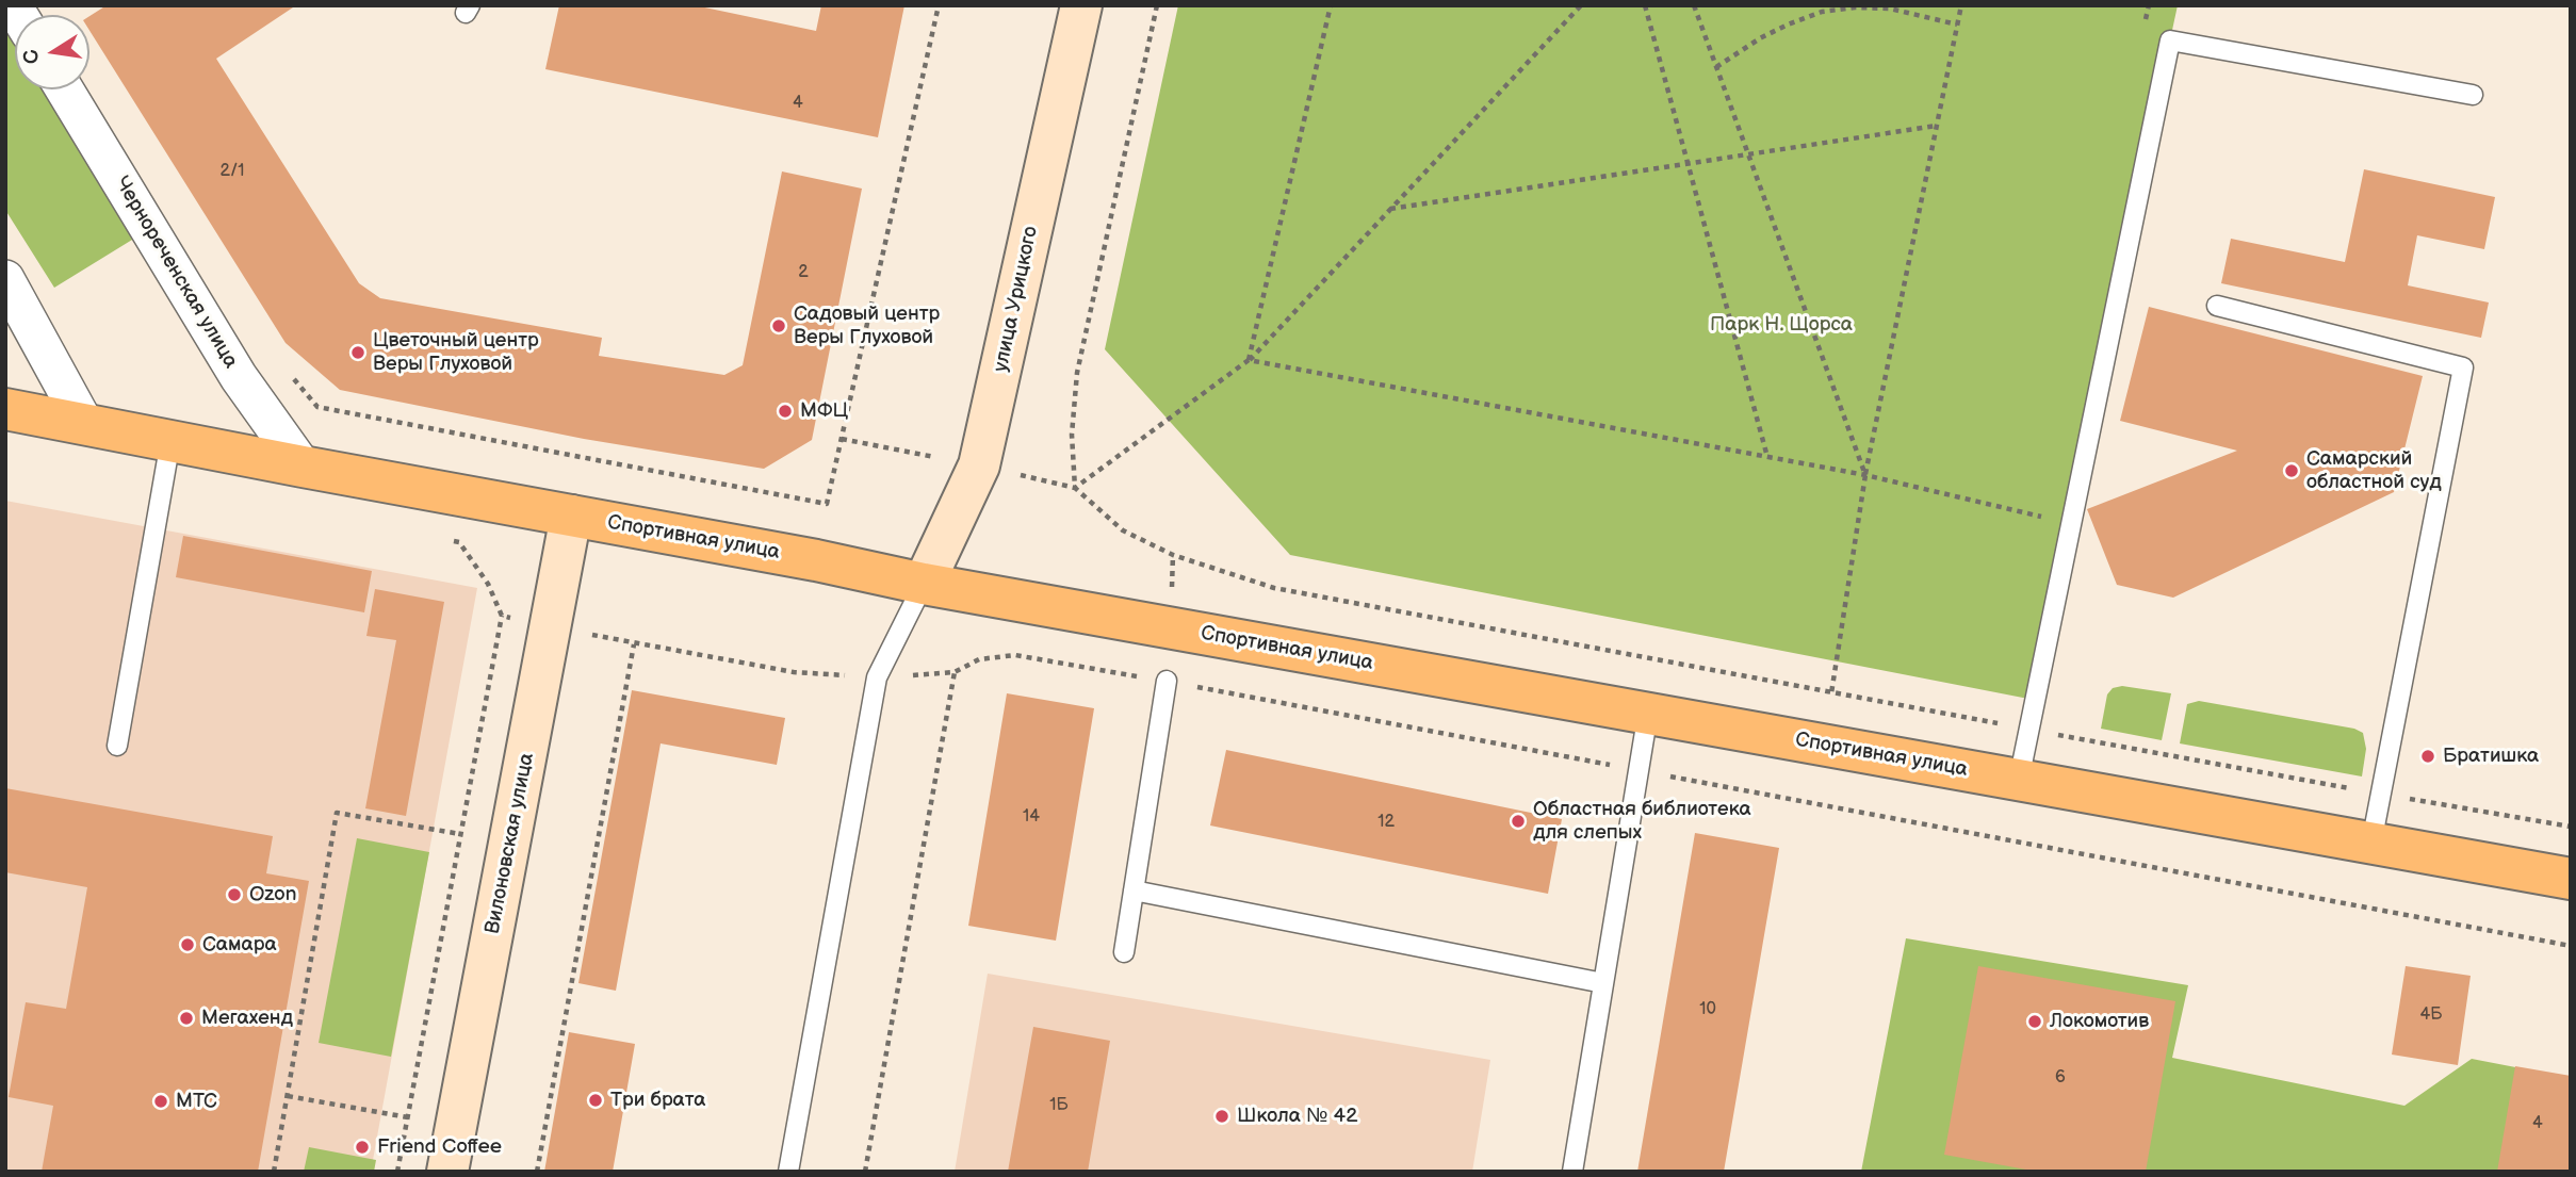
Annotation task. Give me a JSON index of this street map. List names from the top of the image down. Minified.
{"streets":{"main road":["улица Урицкого","Спортивная улица","Вилоновская улица"],"street":["Чернореченская улица"]},"crossings":[["Чернореченская улица","Спортивная улица"],["улица Урицкого","Спортивная улица"],["Спортивная улица","Вилоновская улица"]],"parks":["Парк Н. Щорса"],"places":["Садовый центр Веры Глуховой","Цветочный центр Веры Глуховой","МФЦ","Самарский областной суд","Братишка","Областная библиотека для слепых","Ozon","Самара","Мегахенд","Локомотив","Три брата","МТС","Школа № 42","Friend Coffee"],"house_numbers":["4","2/1","2","14","12","10","4Б","6","1Б","4"],"north":"left"}
